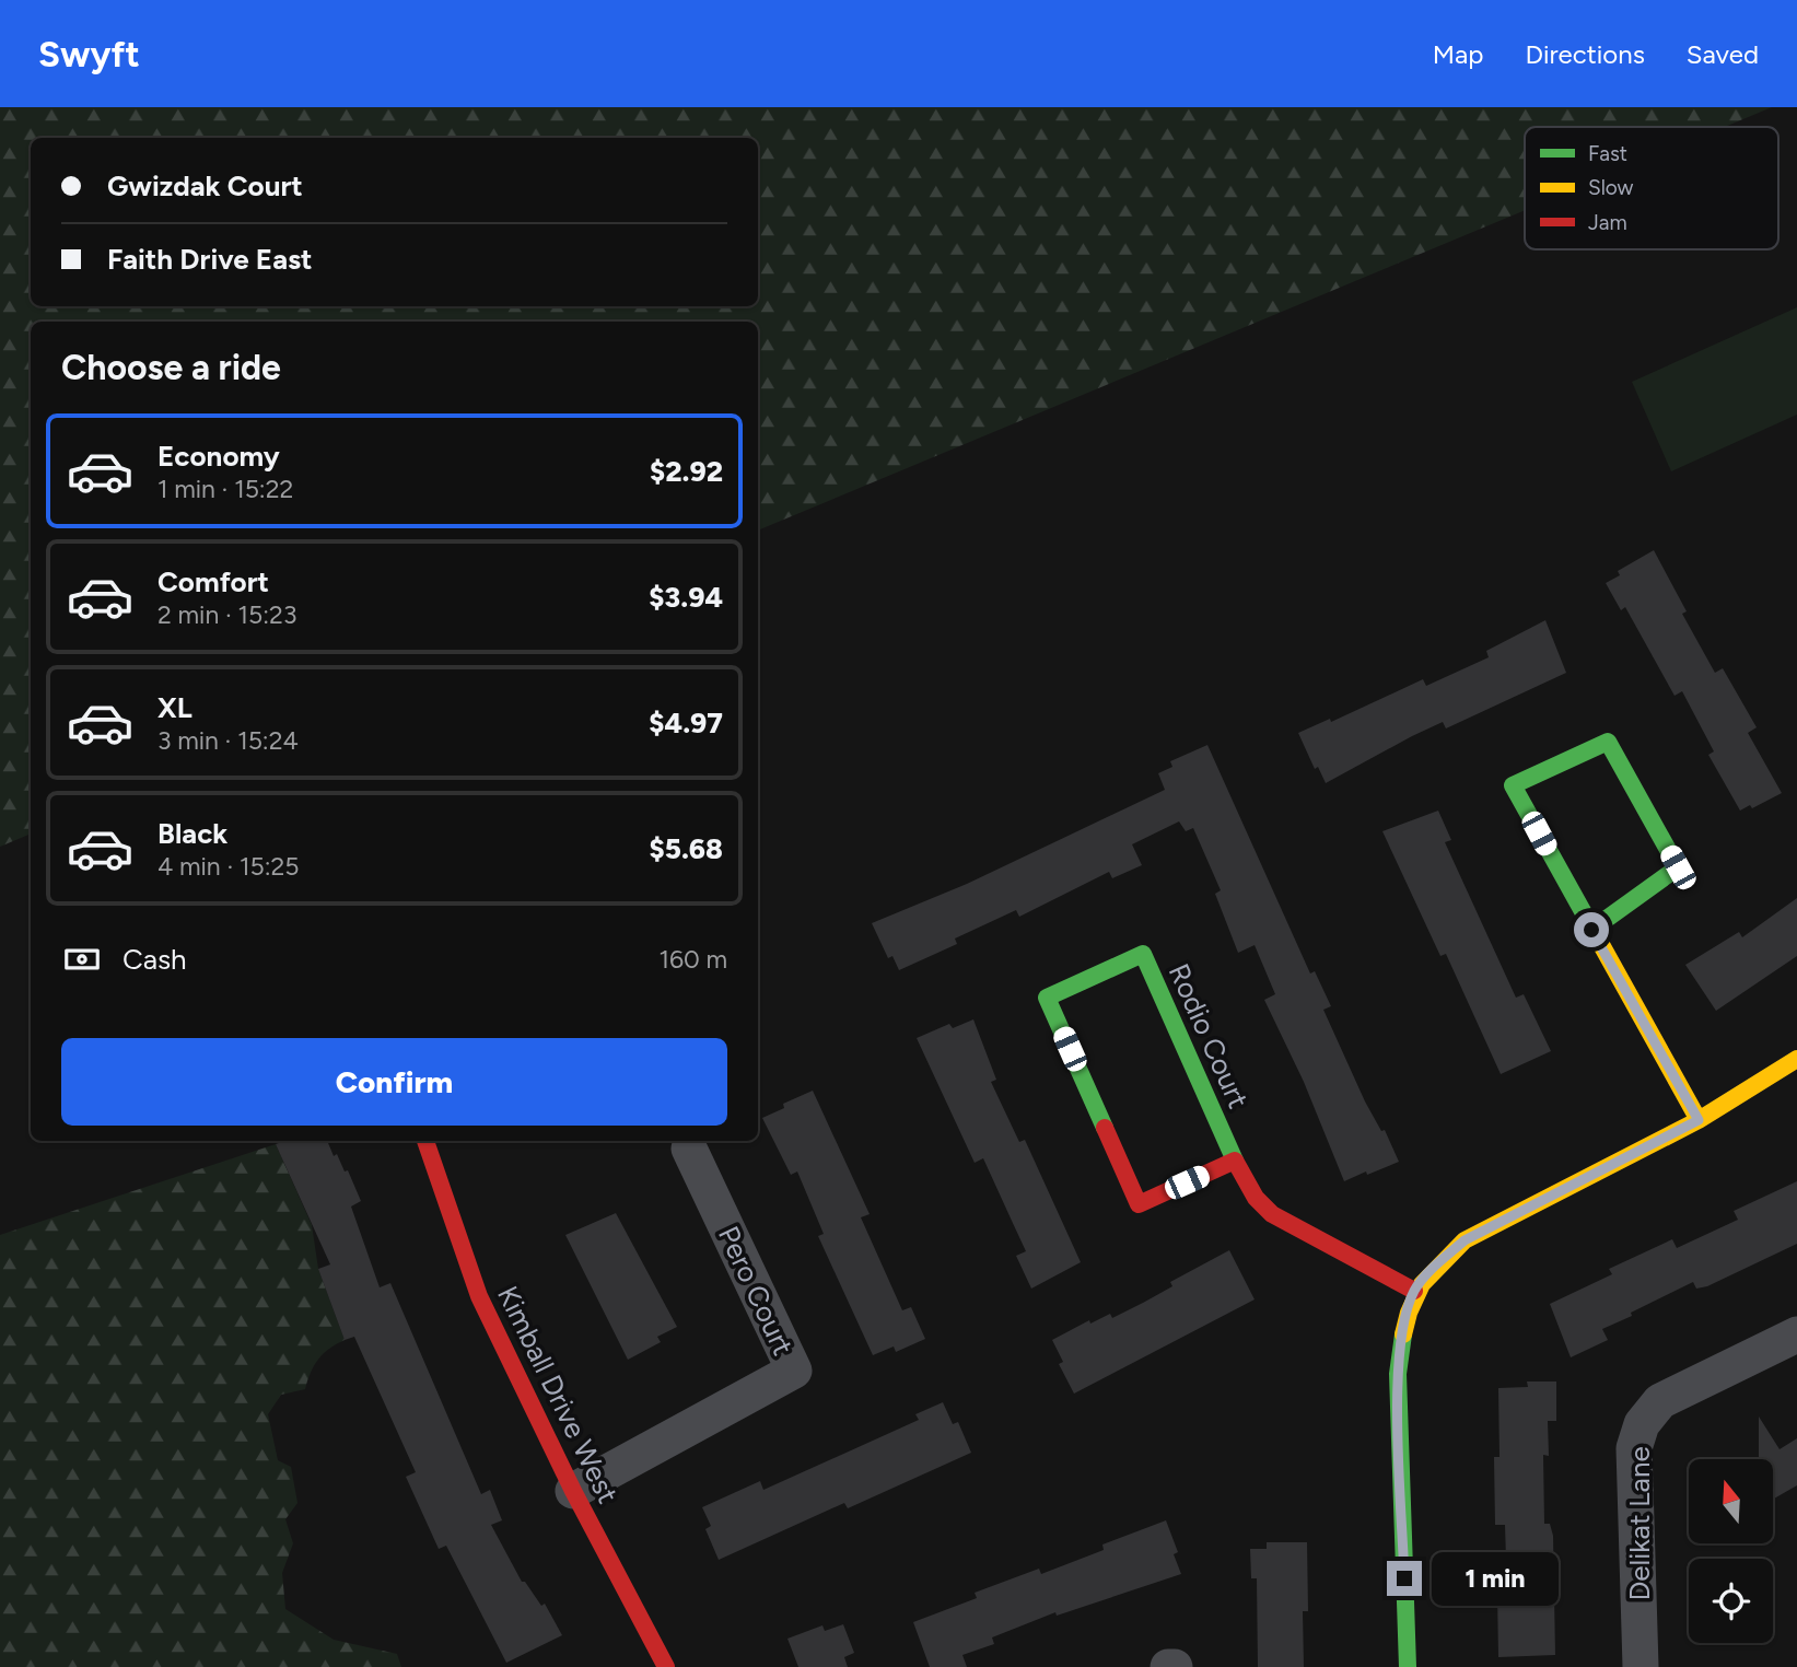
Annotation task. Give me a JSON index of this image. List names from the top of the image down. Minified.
{"streets":{"street":["Rodio Court","Pero Court","Kimball Drive West","Delikat Lane"]},"crossings":[["Pero Court","Kimball Drive West"]],"legend":["Fast","Slow","Jam"],"north":"top","page":{"header":"Swyft","nav":["Map","Directions","Saved"],"banner":["Gwizdak Court","Faith Drive East"],"heading":"Choose a ride","list":[{"name":"Economy","note":"1 min · 15:22","value":"$2.92"},{"name":"Comfort","note":"2 min · 15:23","value":"$3.94"},{"name":"XL","note":"3 min · 15:24","value":"$4.97"},{"name":"Black","note":"4 min · 15:25","value":"$5.68"}],"pay":["Cash","160 m"],"buttons":"Confirm","bubble":"1 min"}}
